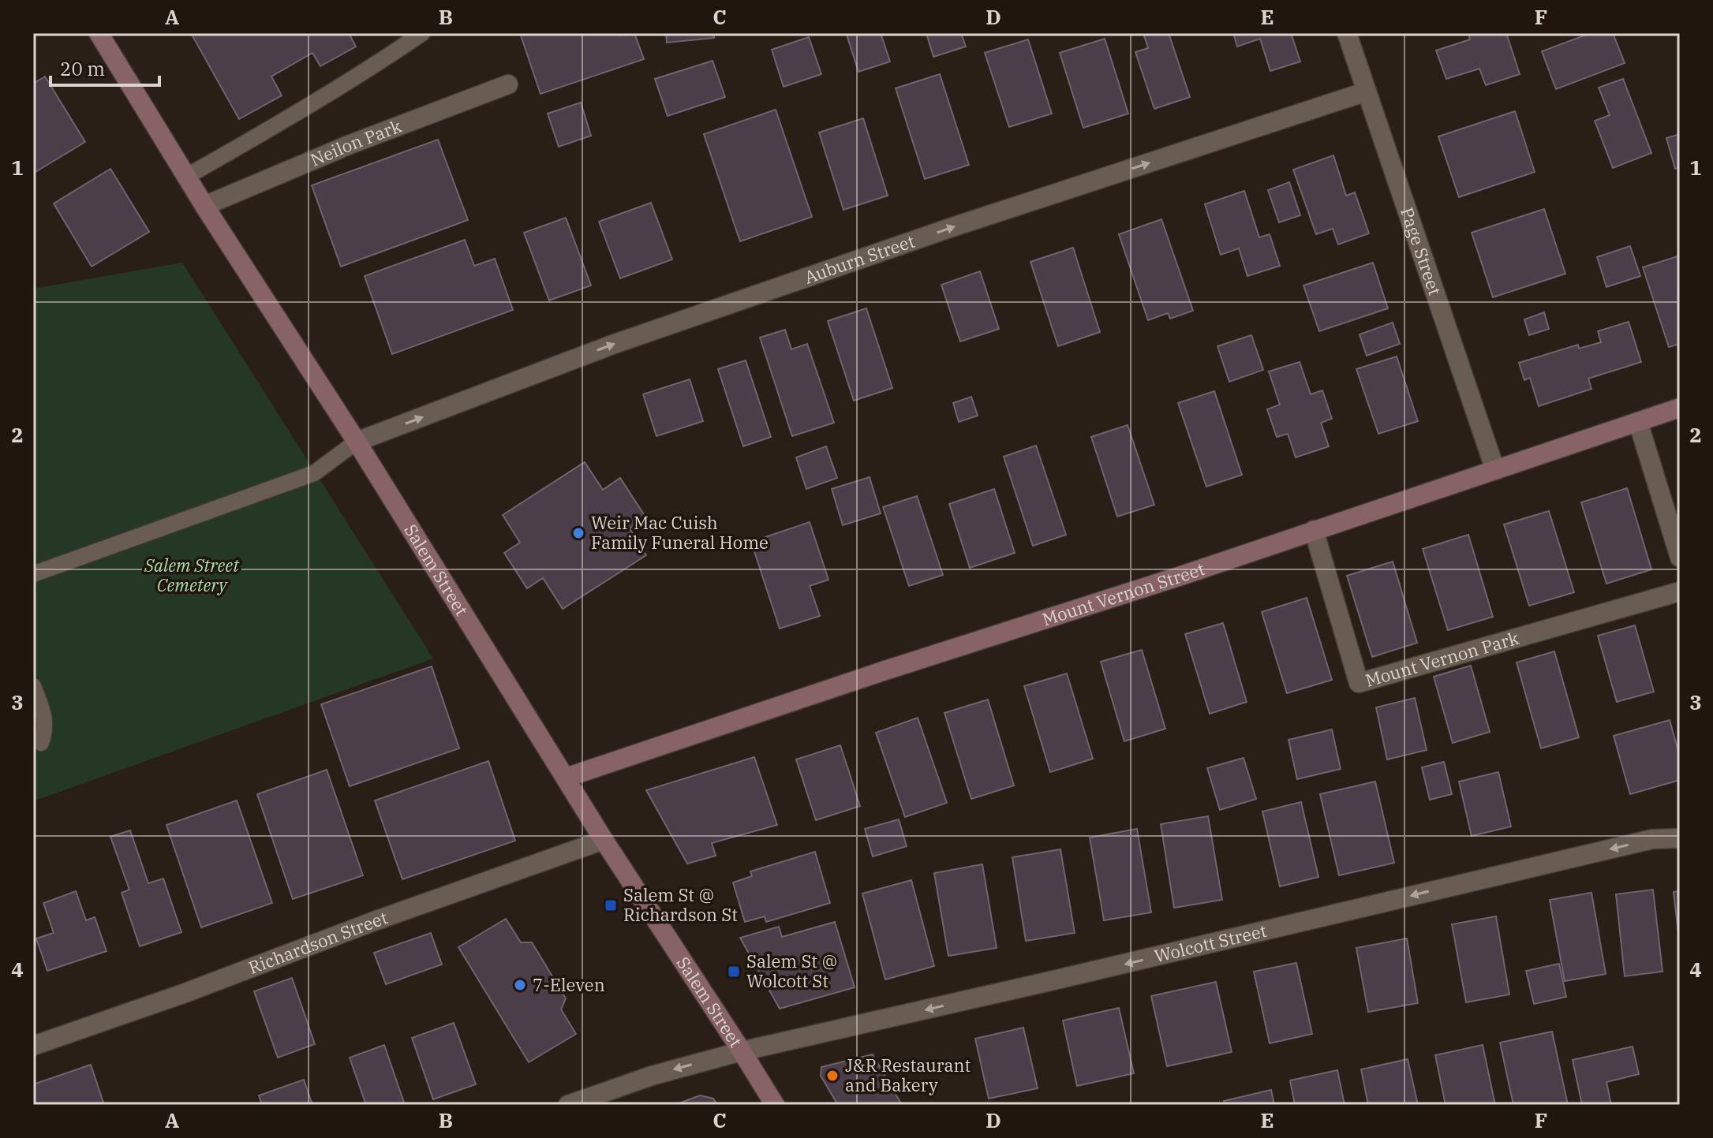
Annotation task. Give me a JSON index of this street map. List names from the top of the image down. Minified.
{"streets":{"main road":["Salem Street","Mount Vernon Street"],"street":["Neilon Park","Page Street","Auburn Street","Mount Vernon Park","Richardson Street","Wolcott Street"]},"crossings":[["Neilon Park","Salem Street"],["Page Street","Auburn Street"],["Page Street","Mount Vernon Street"],["Auburn Street","Salem Street"],["Salem Street","Mount Vernon Street"],["Salem Street","Richardson Street"],["Salem Street","Wolcott Street"],["Mount Vernon Street","Mount Vernon Park"]],"one_way":["Auburn Street","Wolcott Street"],"parks":["Salem Street Cemetery"],"places":{"other":["Weir Mac Cuish Family Funeral Home","7-Eleven","J&R Restaurant and Bakery"],"transit":["Salem St @ Richardson St","Salem St @ Wolcott St"]},"scale_bar":"20 m","grid":{"columns":["A","B","C","D","E","F"],"rows":["1","2","3","4"]}}
